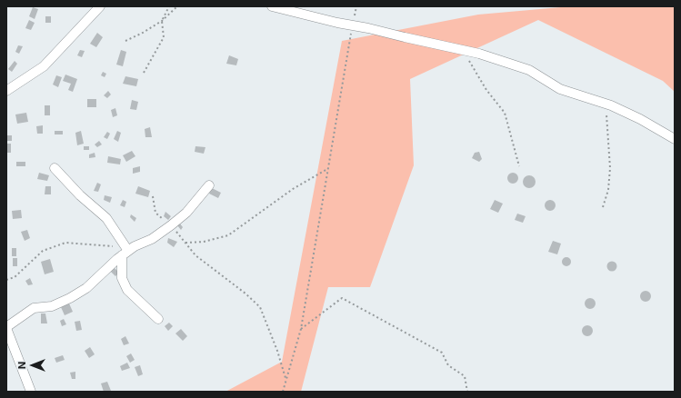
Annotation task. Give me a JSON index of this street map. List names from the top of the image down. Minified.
{"north":"left"}
